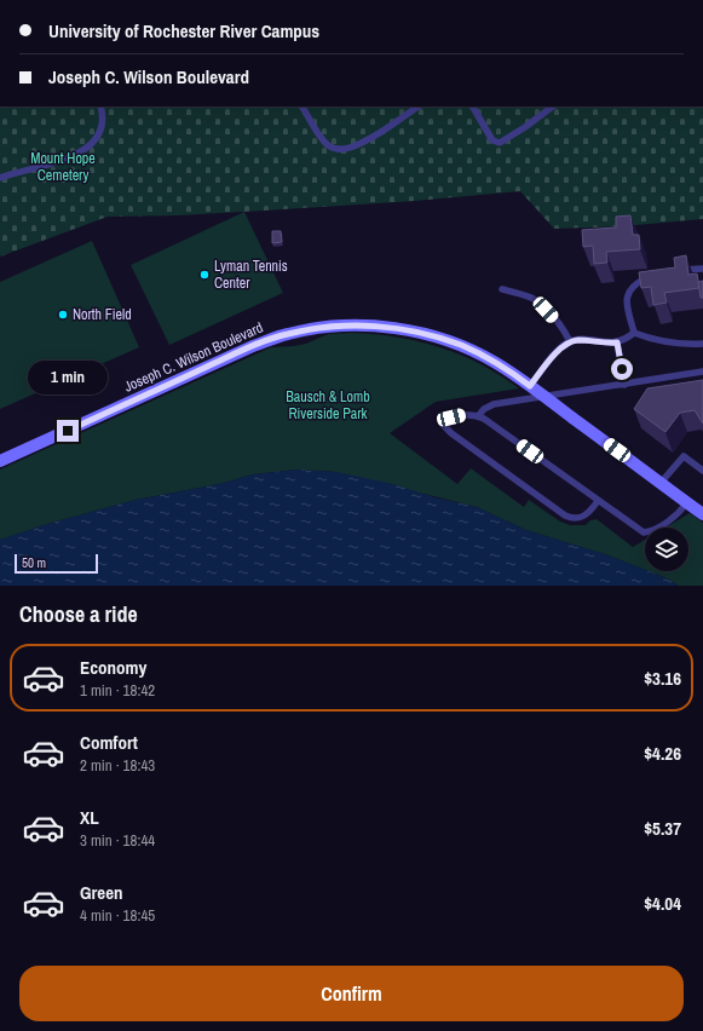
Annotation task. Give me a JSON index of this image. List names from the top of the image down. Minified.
{"streets":{"street":["Joseph C. Wilson Boulevard"]},"parks":["Mount Hope Cemetery","Bausch & Lomb Riverside Park"],"places":["Lyman Tennis Center","North Field"],"scale_bar":"50 m","page":{"banner":["University of Rochester River Campus","Joseph C. Wilson Boulevard"],"bubble":"1 min","scale":"50 m","heading":"Choose a ride","list":[{"name":"Economy","note":"1 min · 18:42","value":"$3.16"},{"name":"Comfort","note":"2 min · 18:43","value":"$4.26"},{"name":"XL","note":"3 min · 18:44","value":"$5.37"},{"name":"Green","note":"4 min · 18:45","value":"$4.04"}],"buttons":"Confirm"}}
